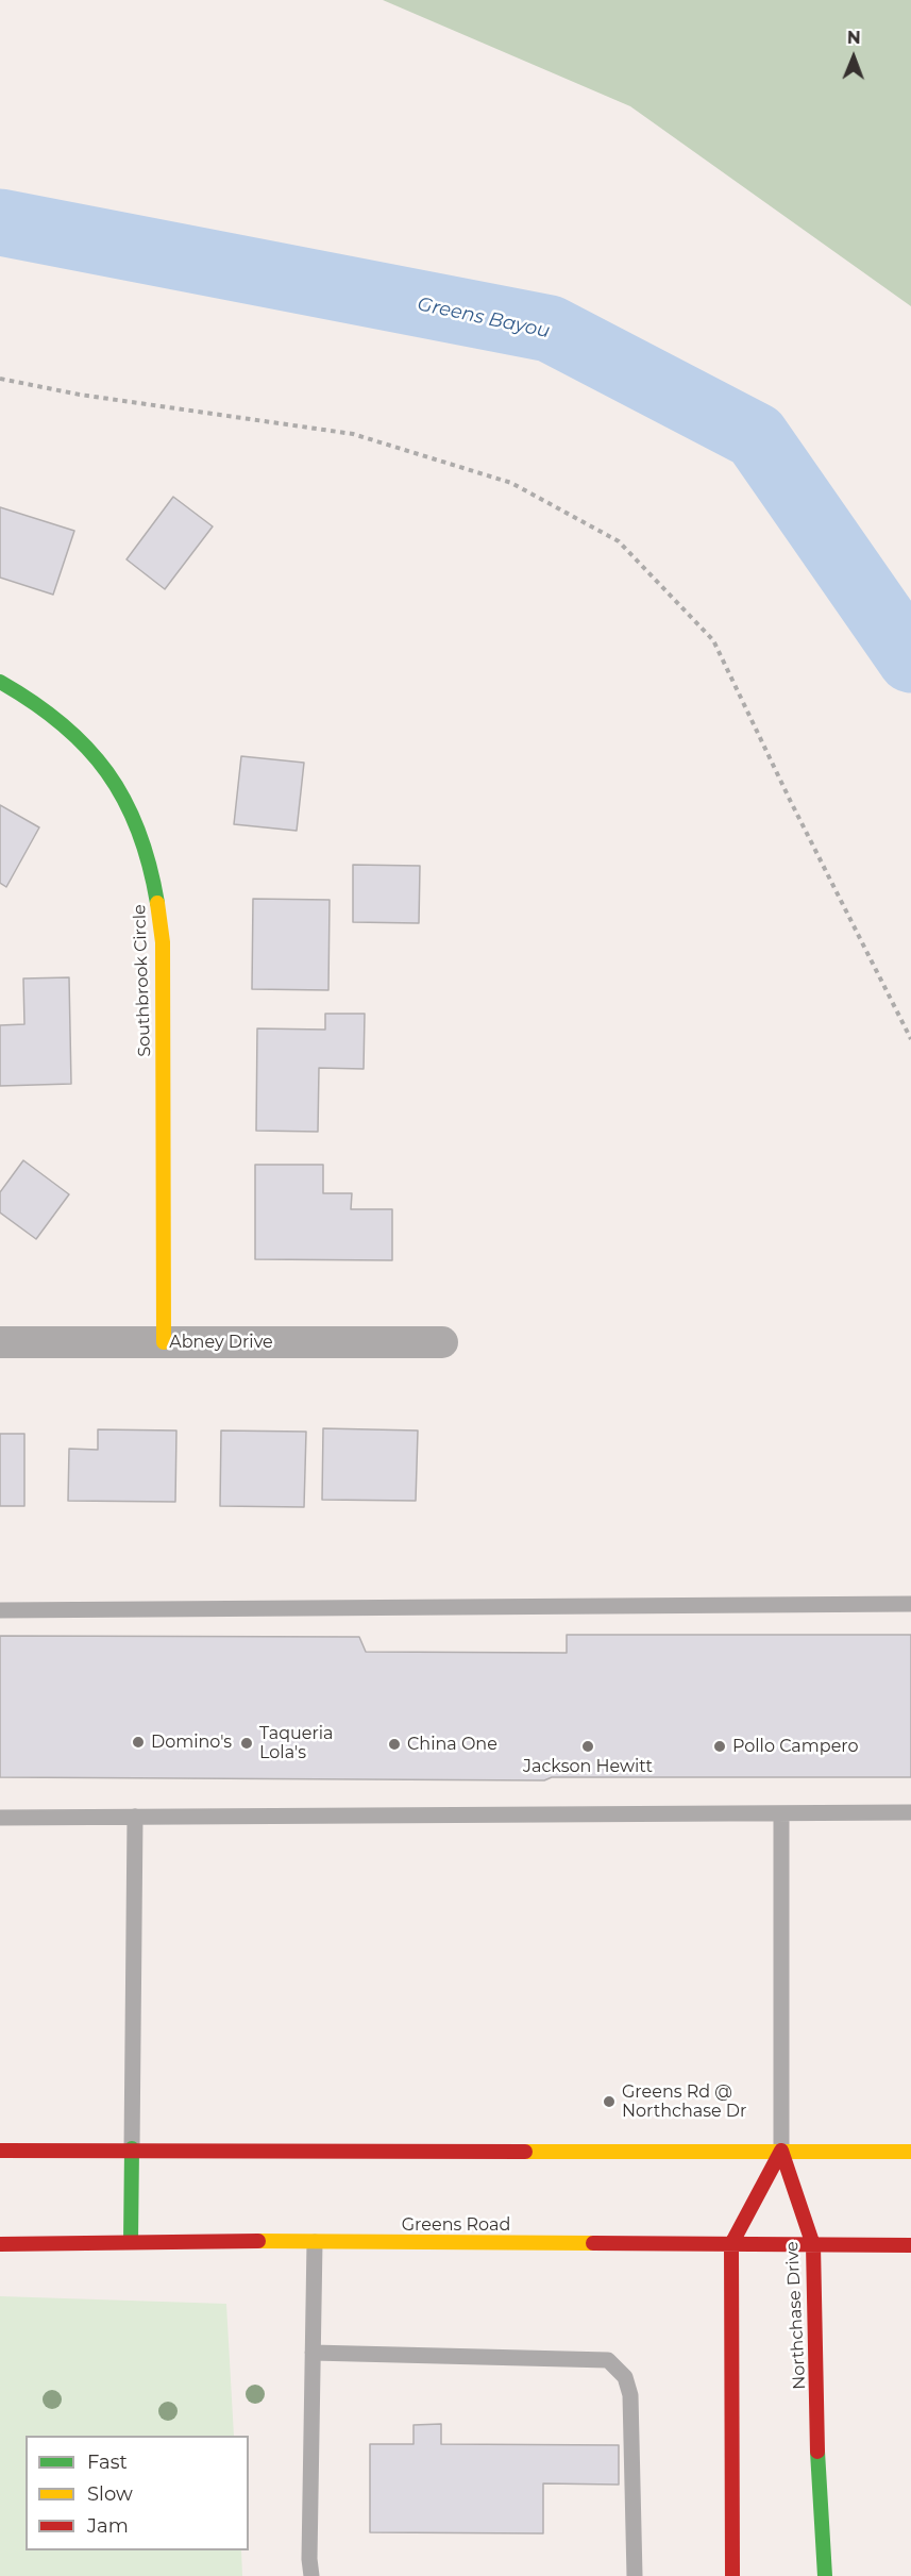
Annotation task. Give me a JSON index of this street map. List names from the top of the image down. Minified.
{"streets":{"main road":["Southbrook Circle","Greens Road","Northchase Drive"],"street":["Abney Drive"]},"crossings":[["Southbrook Circle","Abney Drive"],["Greens Road","Northchase Drive"]],"water":["Greens Bayou"],"places":["Domino's","Taqueria Lola's","China One","Jackson Hewitt","Pollo Campero","Greens Rd @ Northchase Dr"],"legend":["Fast","Slow","Jam"],"north":"top"}
